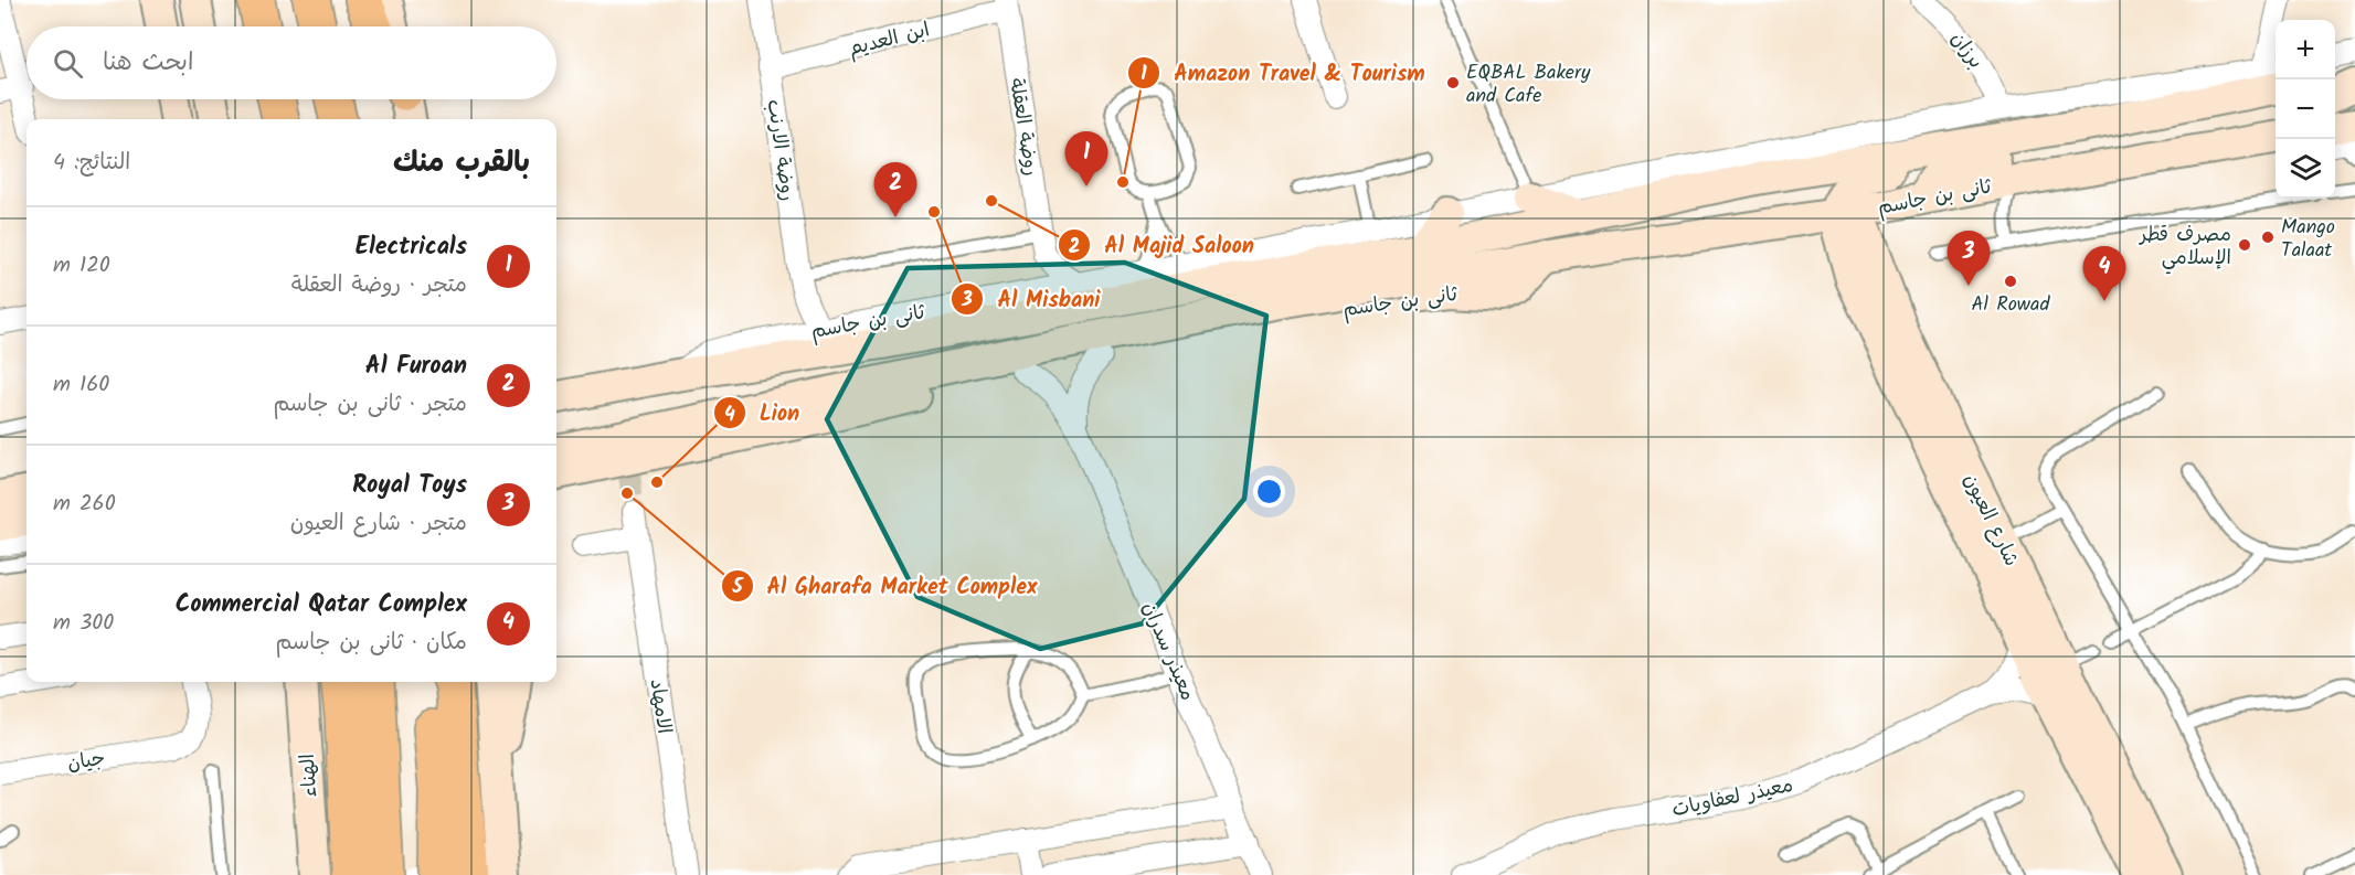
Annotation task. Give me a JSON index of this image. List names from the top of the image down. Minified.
{"streets":{"main road":["ثانى بن جاسم","شارع العيون","الهناء"],"street":["ابن العديم","برزان","روضة العقلة","روضة الارنب","معيذر سدران","الامهاد","جيان","معيذر لعفاويات"]},"crossings":[["ابن العديم","روضة العقلة"],["ابن العديم","روضة الارنب"],["برزان","ثانى بن جاسم"],["روضة الارنب","ثانى بن جاسم"],["ثانى بن جاسم","شارع العيون"],["ثانى بن جاسم","معيذر سدران"],["شارع العيون","معيذر لعفاويات"]],"places":["EQBAL Bakery and Cafe","Amazon Travel & Tourism","Al Majid Saloon","Al Misbani","Mango Talaat","مصرف قطر الإسلامي","Al Rowad","Lion","Al Gharafa Market Complex"],"page":{"map_buttons":["+","−"],"search":"ابحث هنا","heading":["بالقرب منك","النتائج: 4"],"pins":["1","2","3","4"],"list":[{"mark":"1","name":"Electricals","note":"متجر · روضة العقلة","value":"120 m"},{"mark":"2","name":"Al Furoan","note":"متجر · ثانى بن جاسم","value":"160 m"},{"mark":"3","name":"Royal Toys","note":"متجر · شارع العيون","value":"260 m"},{"mark":"4","name":"Commercial Qatar Complex","note":"مكان · ثانى بن جاسم","value":"300 m"}]}}
